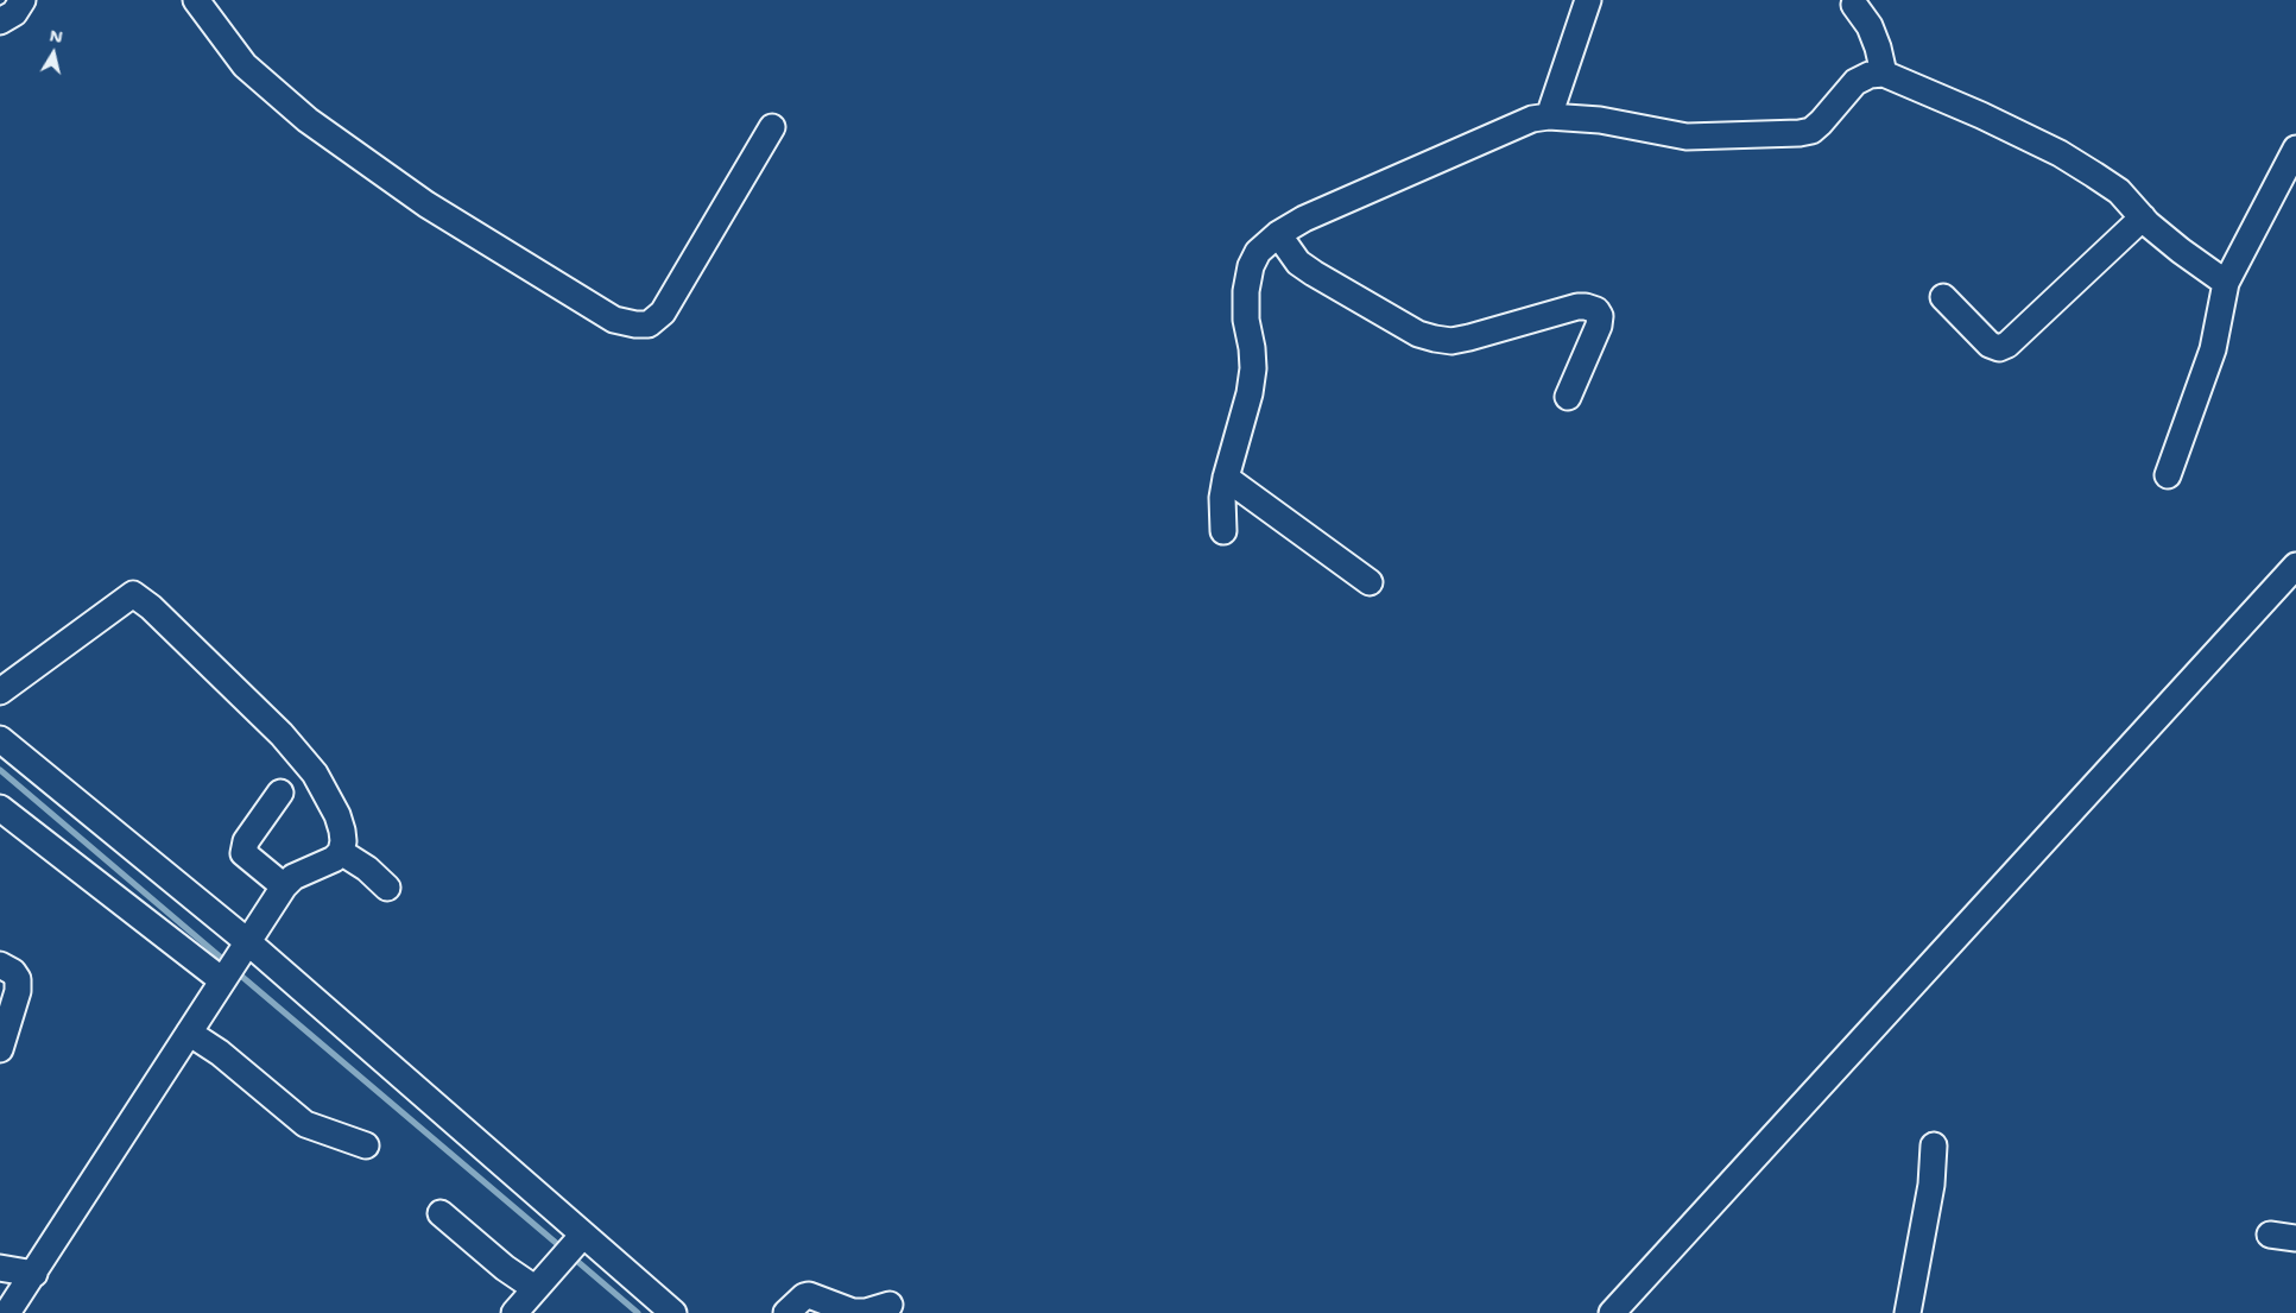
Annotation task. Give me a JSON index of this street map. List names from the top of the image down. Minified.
{"north":"top"}
